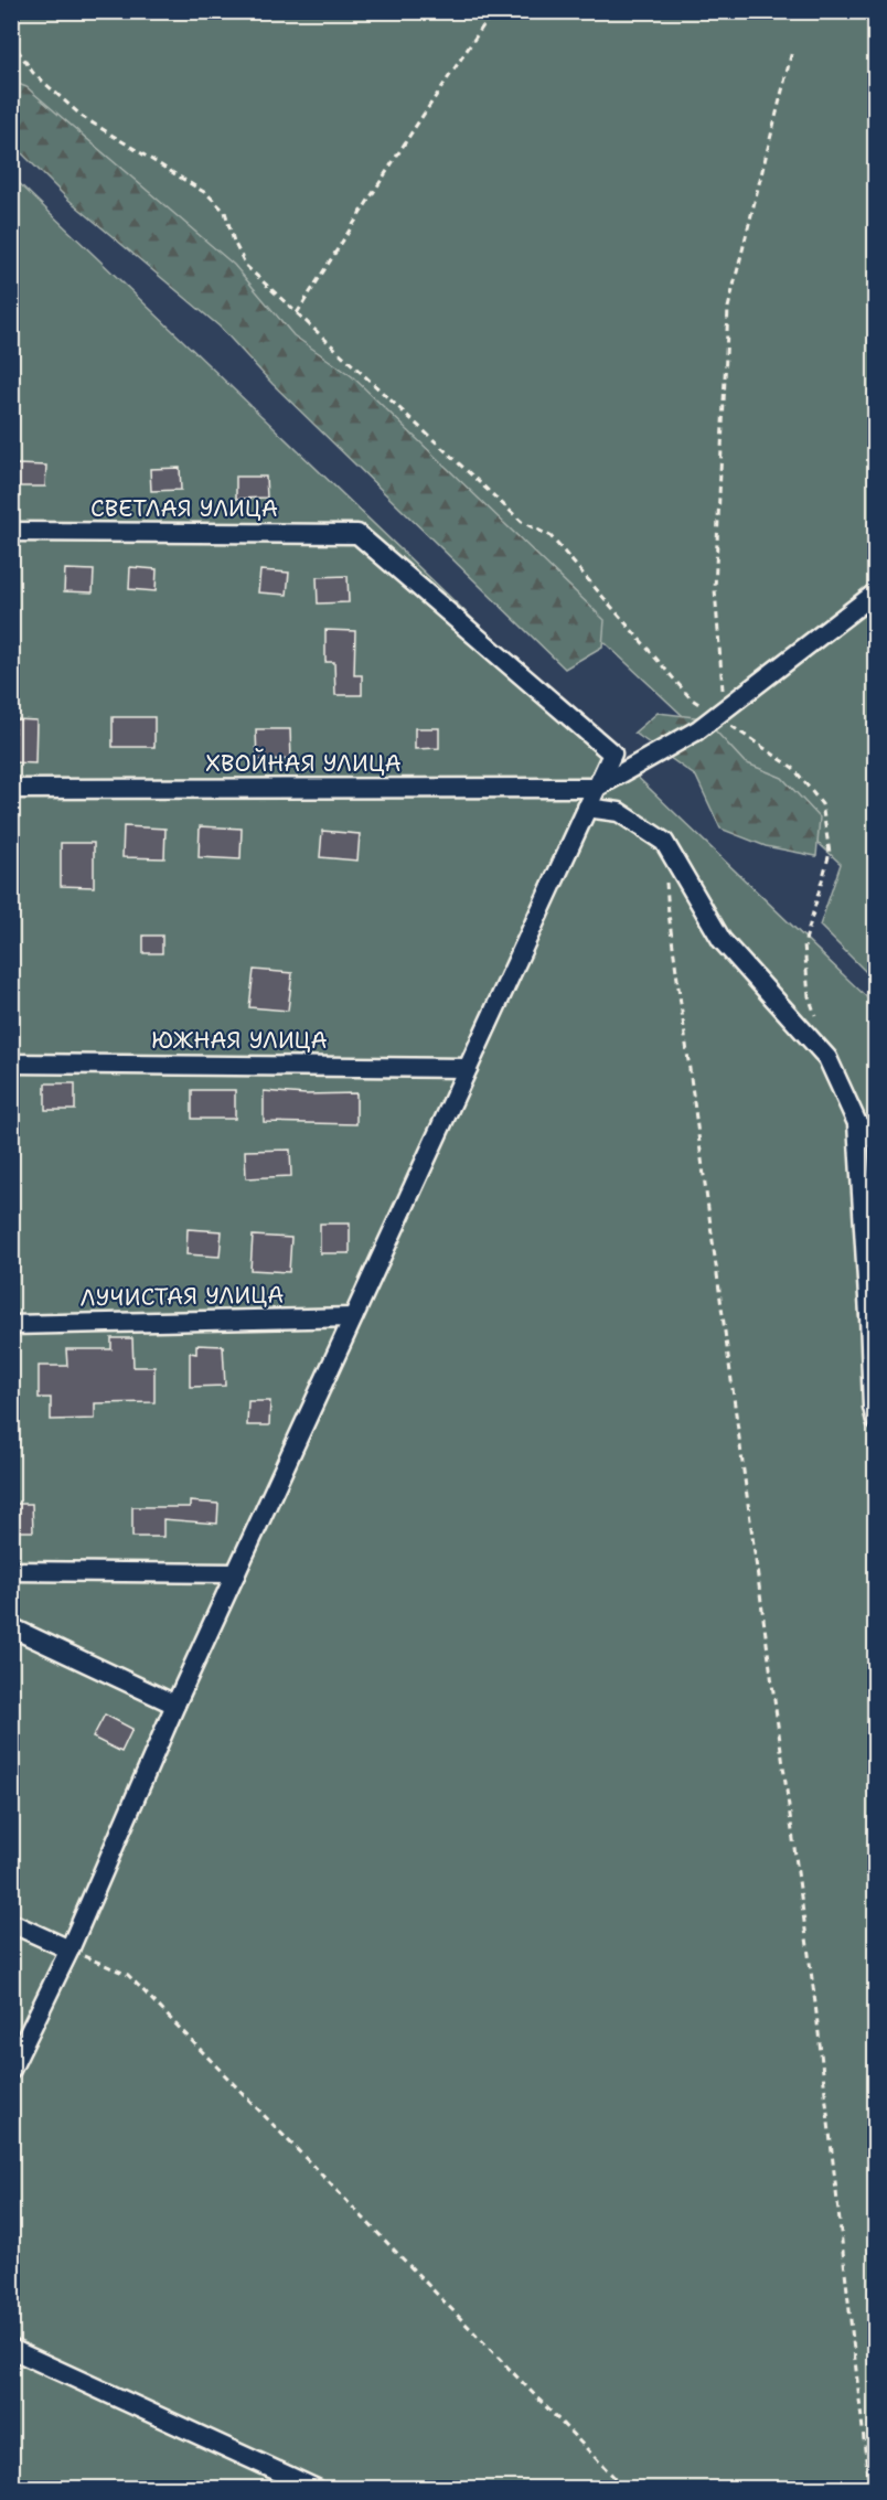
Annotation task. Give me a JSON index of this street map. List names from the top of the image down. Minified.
{"streets":{"street":["СВЕТЛАЯ УЛИЦА","ХВОЙНАЯ УЛИЦА","ЮЖНАЯ УЛИЦА","ЛУЧИСТАЯ УЛИЦА"]},"crossings":[["СВЕТЛАЯ УЛИЦА","ХВОЙНАЯ УЛИЦА"]]}
